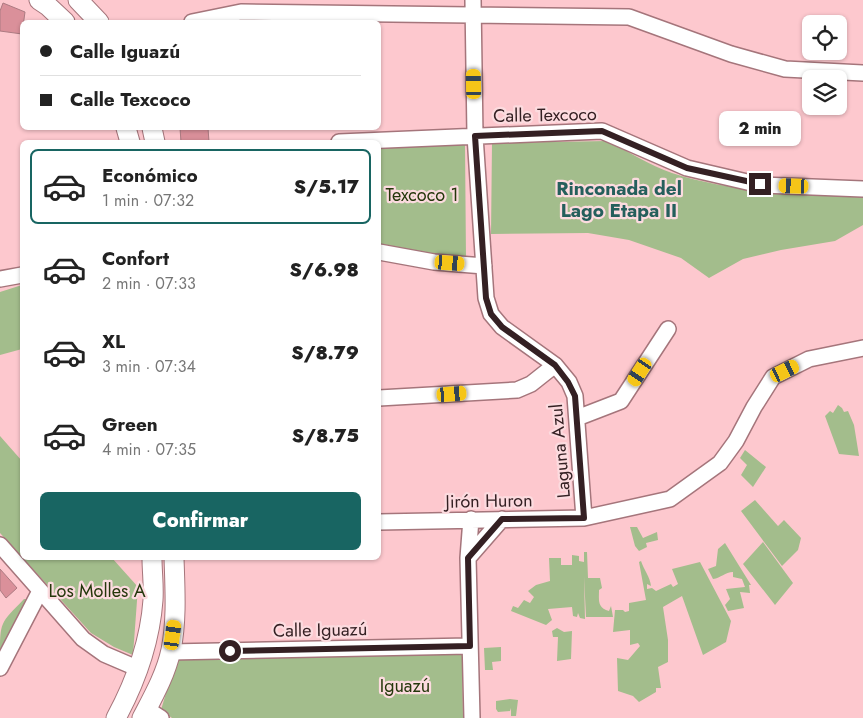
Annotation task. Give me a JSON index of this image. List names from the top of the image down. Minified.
{"streets":{"street":["Calle Texcoco","Laguna Azul","Jirón Huron","Calle Iguazú"]},"crossings":[["Calle Texcoco","Laguna Azul"],["Laguna Azul","Jirón Huron"]],"districts":["Rinconada del Lago Etapa II"],"parks":["Texcoco 1","Los Molles A","Iguazú"],"page":{"banner":["Calle Iguazú","Calle Texcoco"],"bubble":"2 min","list":[{"name":"Económico","note":"1 min · 07:32","value":"S/5.17"},{"name":"Confort","note":"2 min · 07:33","value":"S/6.98"},{"name":"XL","note":"3 min · 07:34","value":"S/8.79"},{"name":"Green","note":"4 min · 07:35","value":"S/8.75"}],"buttons":"Confirmar"}}
